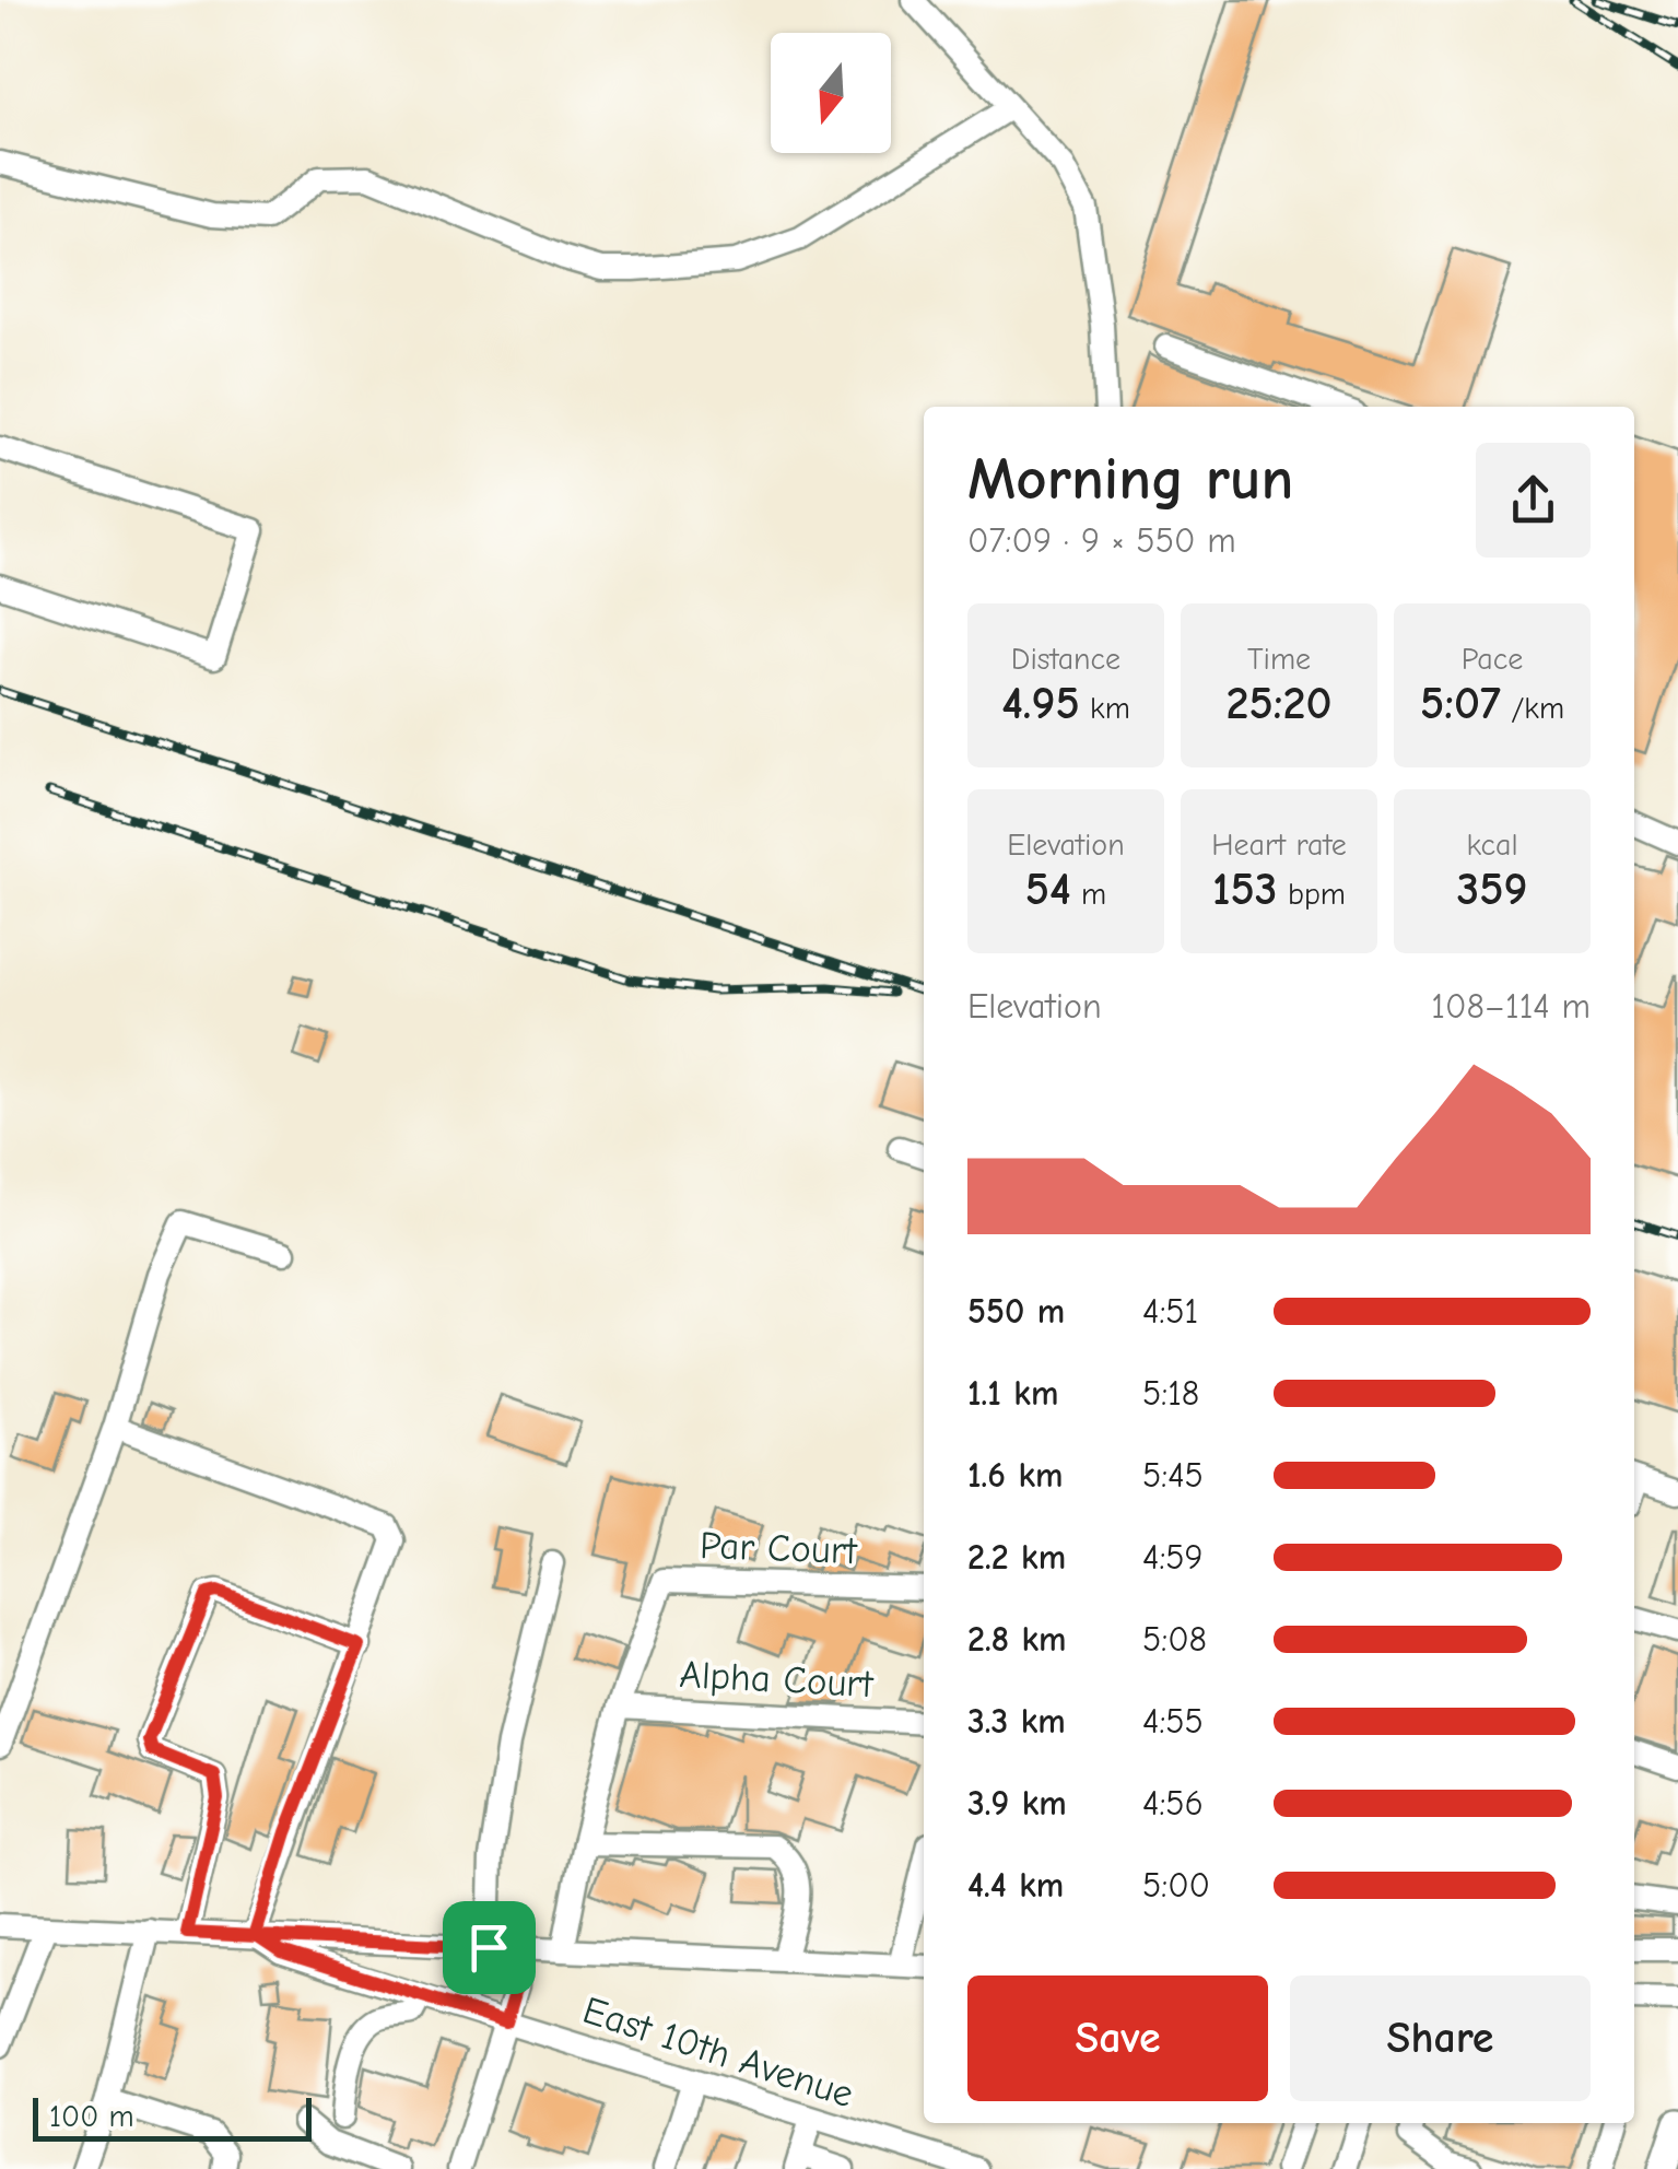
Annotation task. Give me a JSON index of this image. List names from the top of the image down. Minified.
{"streets":{"street":["Par Court","Alpha Court","East 10th Avenue"]},"crossings":[["Par Court","Alpha Court"]],"scale_bar":"100 m","north":"bottom","page":{"heading":["Morning run","07:09 · 9 × 550 m"],"stats":[["Distance","4.95 km"],["Time","25:20"],["Pace","5:07 /km"],["Elevation","54 m"],["Heart rate","153 bpm"],["kcal","359"]],"chart":["Elevation","108–114 m"],"list":[{"name":"550 m","note":"4:51"},{"name":"1.1 km","note":"5:18"},{"name":"1.6 km","note":"5:45"},{"name":"2.2 km","note":"4:59"},{"name":"2.8 km","note":"5:08"},{"name":"3.3 km","note":"4:55"},{"name":"3.9 km","note":"4:56"},{"name":"4.4 km","note":"5:00"}],"buttons":["Save","Share"],"scale":"100 m"}}
